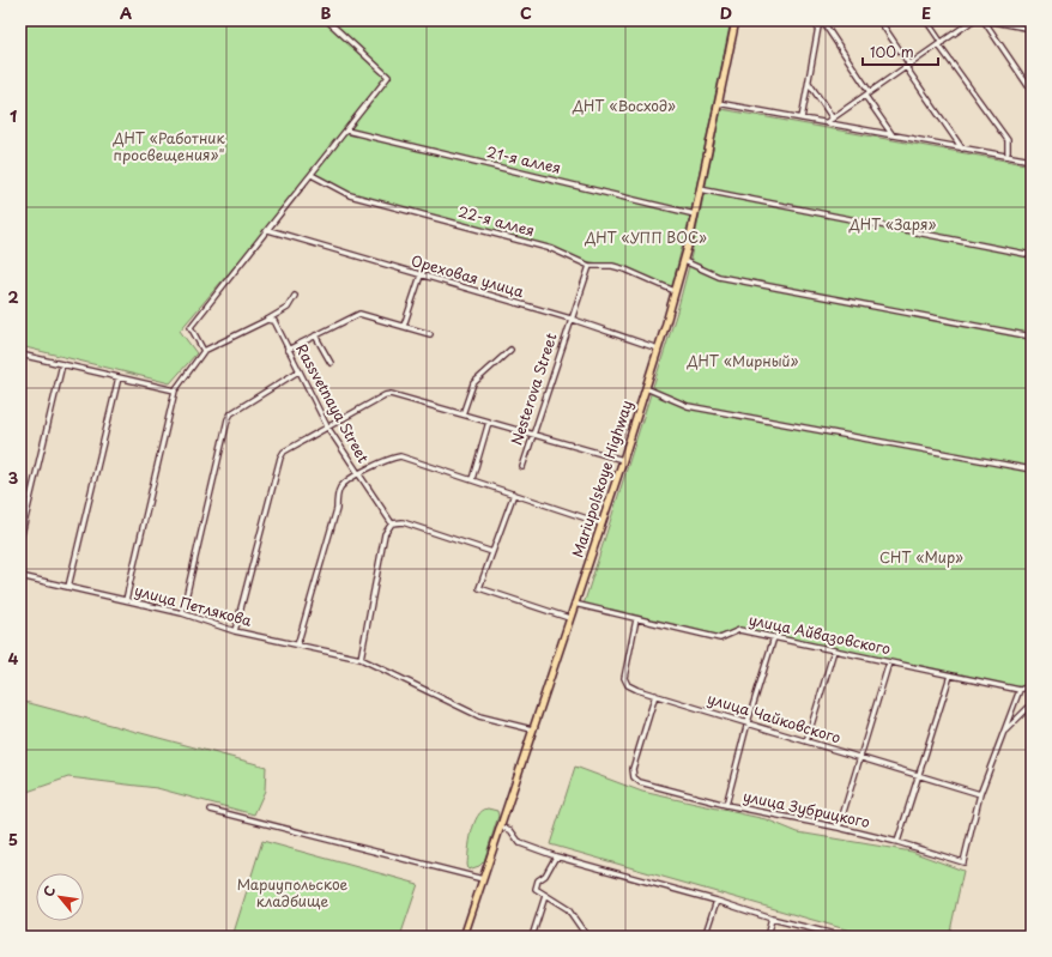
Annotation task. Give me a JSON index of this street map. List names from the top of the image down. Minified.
{"streets":{"main road":["Mariupolskoye Highway"],"street":["21-я аллея","22-я аллея","Ореховая улица","Nesterova Street","Rassvetnaya Street","улица Петлякова","улица Айвазовского","улица Чайковского","улица Зубрицкого"]},"crossings":[["21-я аллея","Mariupolskoye Highway"],["22-я аллея","Nesterova Street"],["22-я аллея","Mariupolskoye Highway"],["Ореховая улица","Nesterova Street"],["Ореховая улица","Mariupolskoye Highway"],["Mariupolskoye Highway","улица Петлякова"],["Mariupolskoye Highway","улица Айвазовского"],["улица Айвазовского","улица Чайковского"],["улица Чайковского","улица Зубрицкого"]],"parks":["ДНТ «Восход»","ДНТ «Работник просвещения»\"","ДНТ «Заря»","ДНТ «УПП ВОС»","ДНТ «Мирный»","СНТ «Мир»","Мариупольское кладбище"],"scale_bar":"100 m","north":"top left","grid":{"columns":["A","B","C","D","E"],"rows":["1","2","3","4","5"]}}
